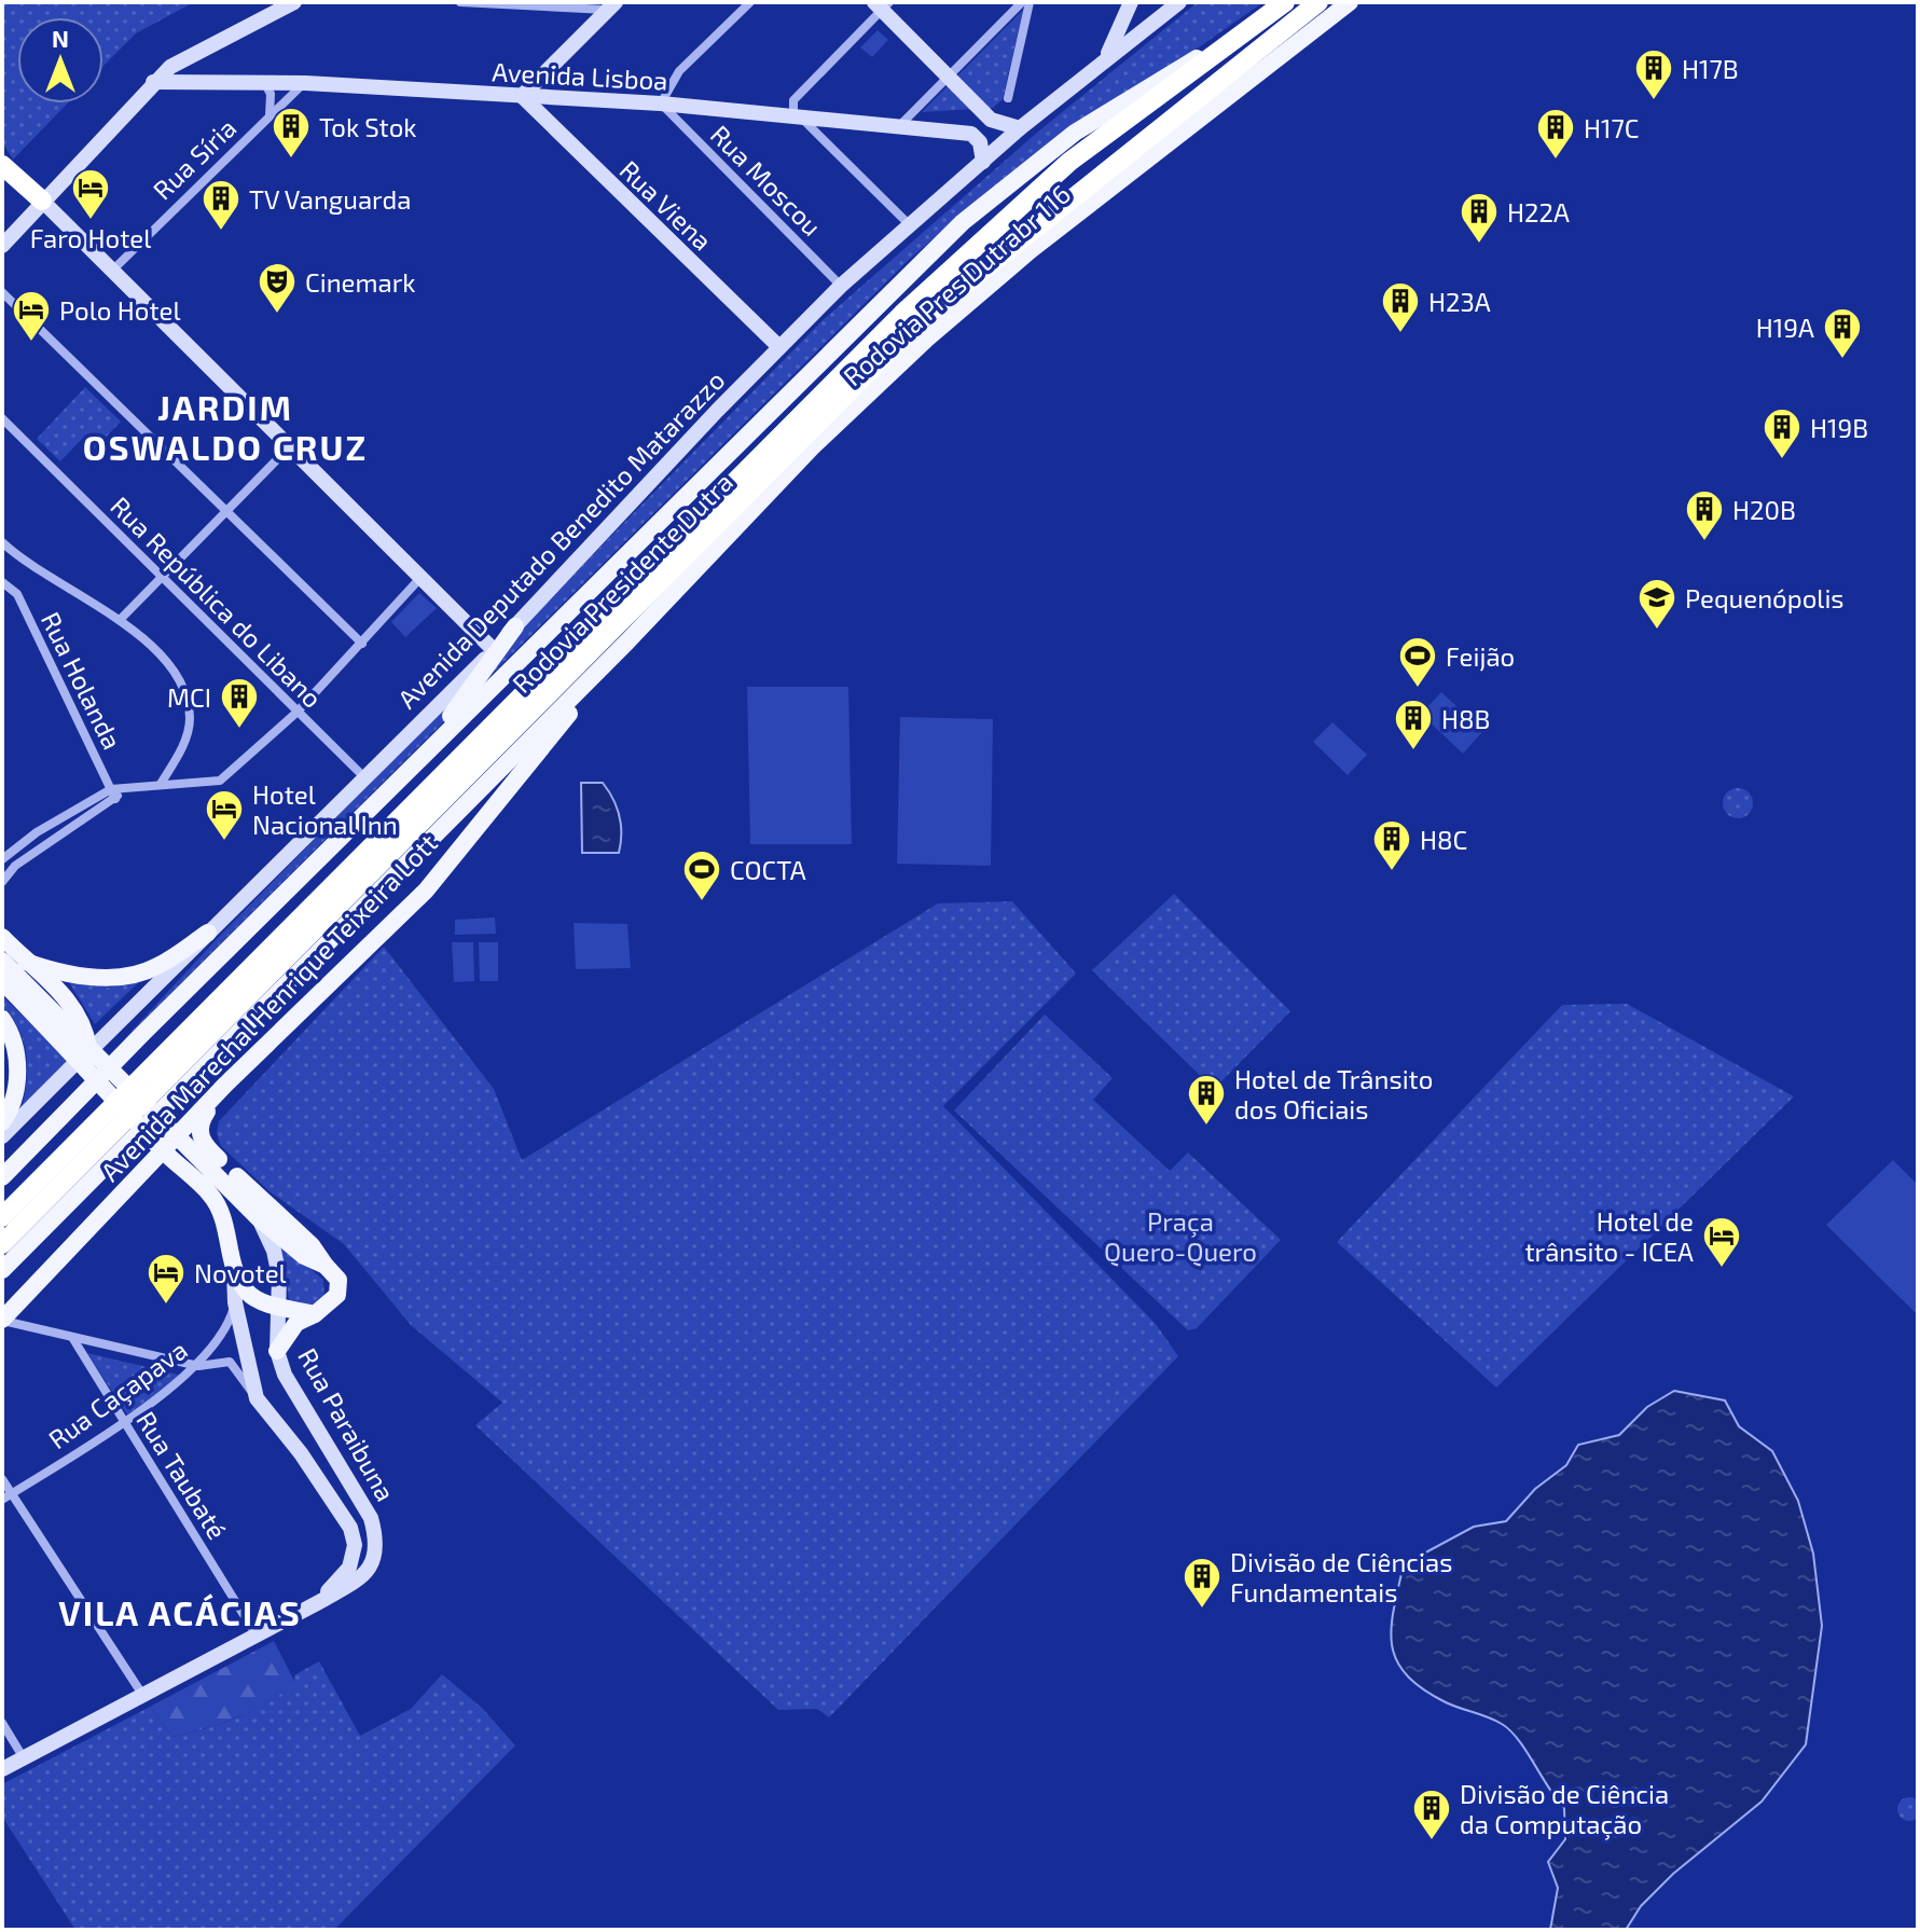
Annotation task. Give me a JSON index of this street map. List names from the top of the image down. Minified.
{"streets":{"highway":["Rodovia Presidente Dutra"],"main road":["Avenida Lisboa","Rua Viena","Rodovia Pres Dutrabr 116","Avenida Deputado Benedito Matarazzo","Avenida Marechal Henrique Teixeira Lott","Rua Paraibuna"],"street":["Rua Síria","Rua Moscou","Rua República do Libano","Rua Holanda","Rua Caçapava","Rua Taubaté"]},"crossings":[["Avenida Lisboa","Rua Síria"],["Avenida Lisboa","Rua Moscou"],["Avenida Lisboa","Rua Viena"],["Avenida Lisboa","Avenida Deputado Benedito Matarazzo"],["Rua Moscou","Avenida Deputado Benedito Matarazzo"],["Rua Viena","Avenida Deputado Benedito Matarazzo"],["Rodovia Pres Dutrabr 116","Avenida Marechal Henrique Teixeira Lott"],["Avenida Deputado Benedito Matarazzo","Rua República do Libano"],["Avenida Deputado Benedito Matarazzo","Rua Paraibuna"],["Avenida Marechal Henrique Teixeira Lott","Rua Paraibuna"],["Rua Caçapava","Rua Paraibuna"],["Rua Caçapava","Rua Taubaté"]],"districts":["JARDIM OSWALDO CRUZ","VILA ACÁCIAS"],"parks":["Praça Quero-Quero"],"places":{"building":["H17B","Tok Stok","H17C","TV Vanguarda","H22A","H23A","H19A","H19B","H20B","MCI","H8B","H8C","Hotel de Trânsito dos Oficiais","Divisão de Ciências Fundamentais","Divisão de Ciência da Computação"],"hotel":["Faro Hotel","Polo Hotel","Hotel Nacional Inn","Hotel de trânsito - ICEA","Novotel"],"theatre":["Cinemark"],"school or university":["Pequenópolis"],"sports":["Feijão","COCTA"]},"north":"top"}
